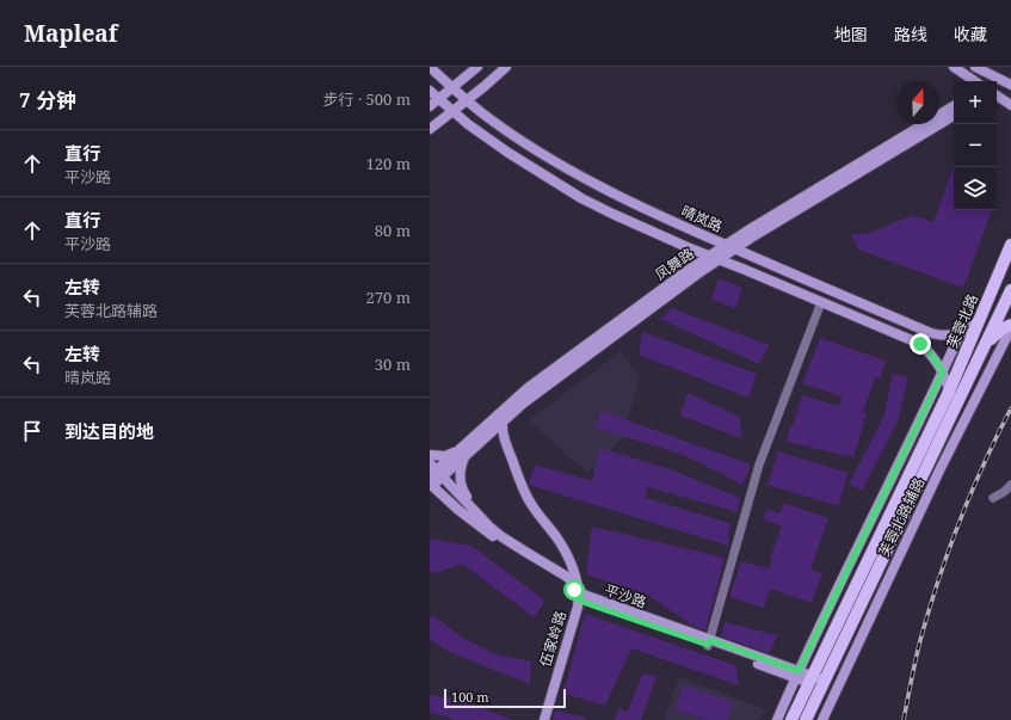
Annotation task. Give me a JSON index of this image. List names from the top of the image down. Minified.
{"streets":{"main road":["芙蓉北路"],"street":["晴岚路","凤舞路","芙蓉北路辅路","平沙路","伍家岭路"]},"crossings":[["晴岚路","凤舞路"],["晴岚路","芙蓉北路辅路"],["凤舞路","平沙路"],["凤舞路","伍家岭路"],["芙蓉北路","平沙路"],["芙蓉北路辅路","平沙路"],["平沙路","伍家岭路"]],"scale_bar":"100 m","north":"top","page":{"header":"Mapleaf","nav":["地图","路线","收藏"],"heading":["7 分钟","步行 · 500 m"],"map_buttons":["+","−"],"list":[["直行","平沙路","120 m"],["直行","平沙路","80 m"],["左转","芙蓉北路辅路","270 m"],["左转","晴岚路","30 m"],"到达目的地"],"scale":"100 m"}}
